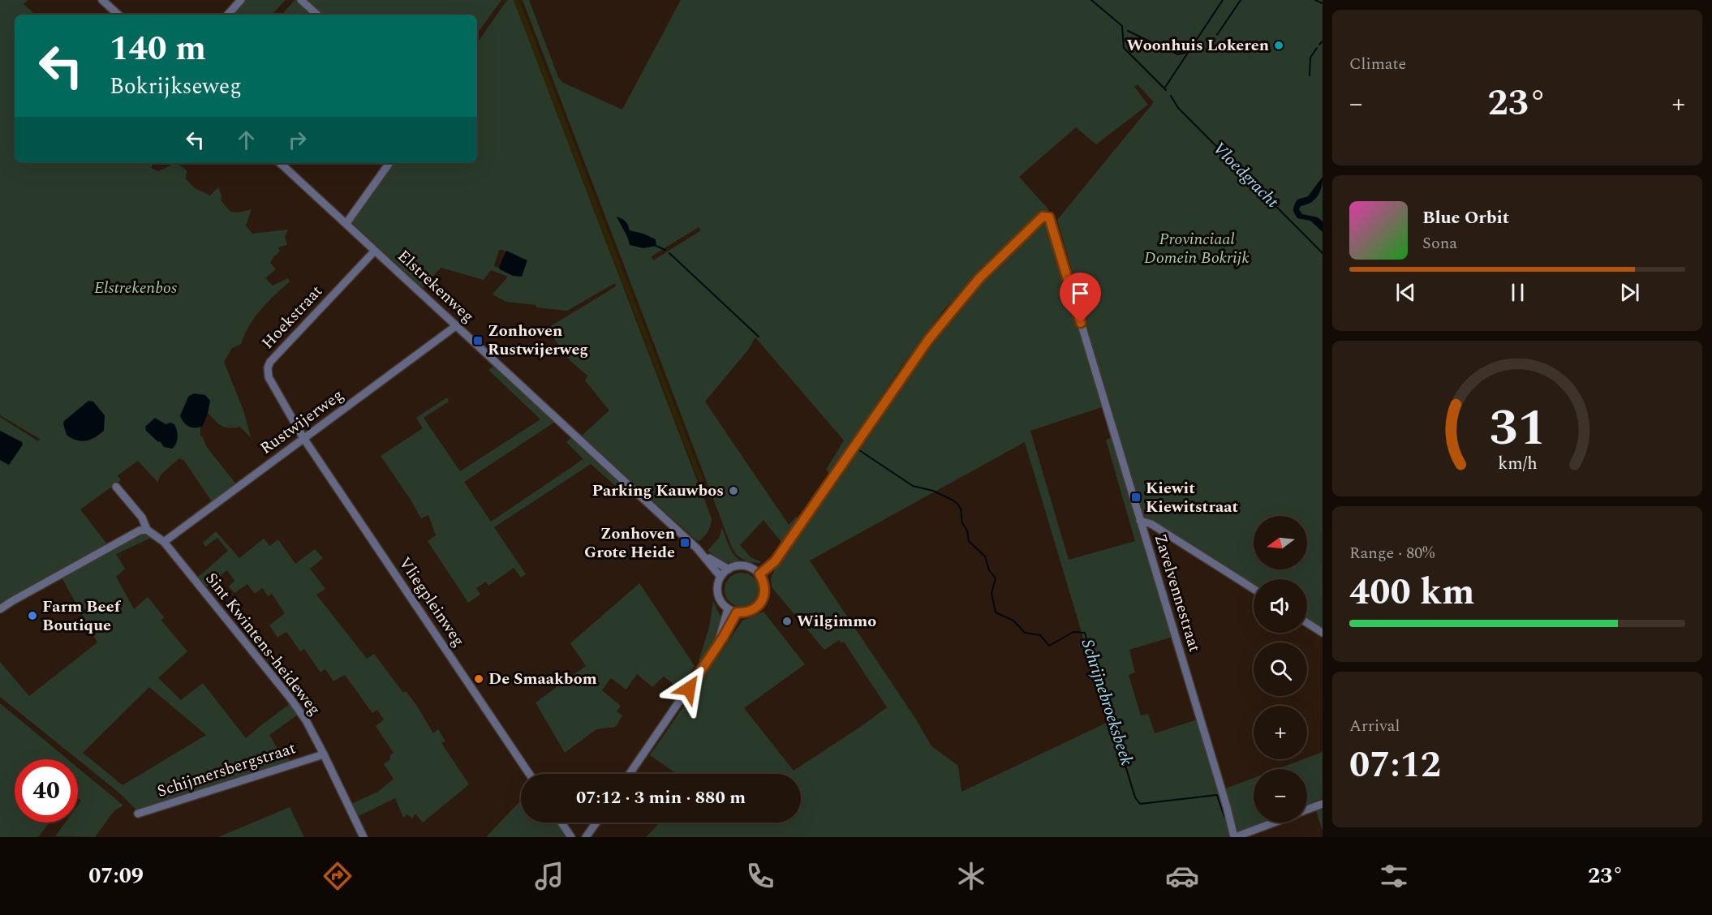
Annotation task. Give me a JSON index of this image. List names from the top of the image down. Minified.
{"streets":{"street":["Elstrekenweg","Hoekstraat","Rustwijerweg","Zavelvennestraat","Vliegpleinweg","Sint Kwintens-heideweg","Schijmersbergstraat"]},"crossings":[["Elstrekenweg","Hoekstraat"],["Elstrekenweg","Rustwijerweg"],["Elstrekenweg","Zavelvennestraat"],["Hoekstraat","Rustwijerweg"],["Hoekstraat","Vliegpleinweg"],["Rustwijerweg","Vliegpleinweg"],["Rustwijerweg","Sint Kwintens-heideweg"],["Sint Kwintens-heideweg","Schijmersbergstraat"]],"water":["Vloedgracht","Schrijnebroeksbeek"],"parks":["Provinciaal Domein Bokrijk","Elstrekenbos"],"places":{"other":["Woonhuis Lokeren","Parking Kauwbos","Farm Beef Boutique","Wilgimmo","De Smaakbom"],"transit":["Zonhoven Rustwijerweg","Kiewit Kiewitstraat","Zonhoven Grote Heide"]},"north":"left","page":{"tile":["Climate",["Range · 80%","400 km"],["Arrival","07:12"]],"turn":["140 m","Bokrijkseweg"],"heat":["−","23°","+"],"song":["Blue Orbit","Sona"],"map_buttons":["+","−"],"limit":"40","trip":"07:12 · 3 min · 880 m","tabs":["07:09","23°"],"gauge":["31","km/h"]}}
